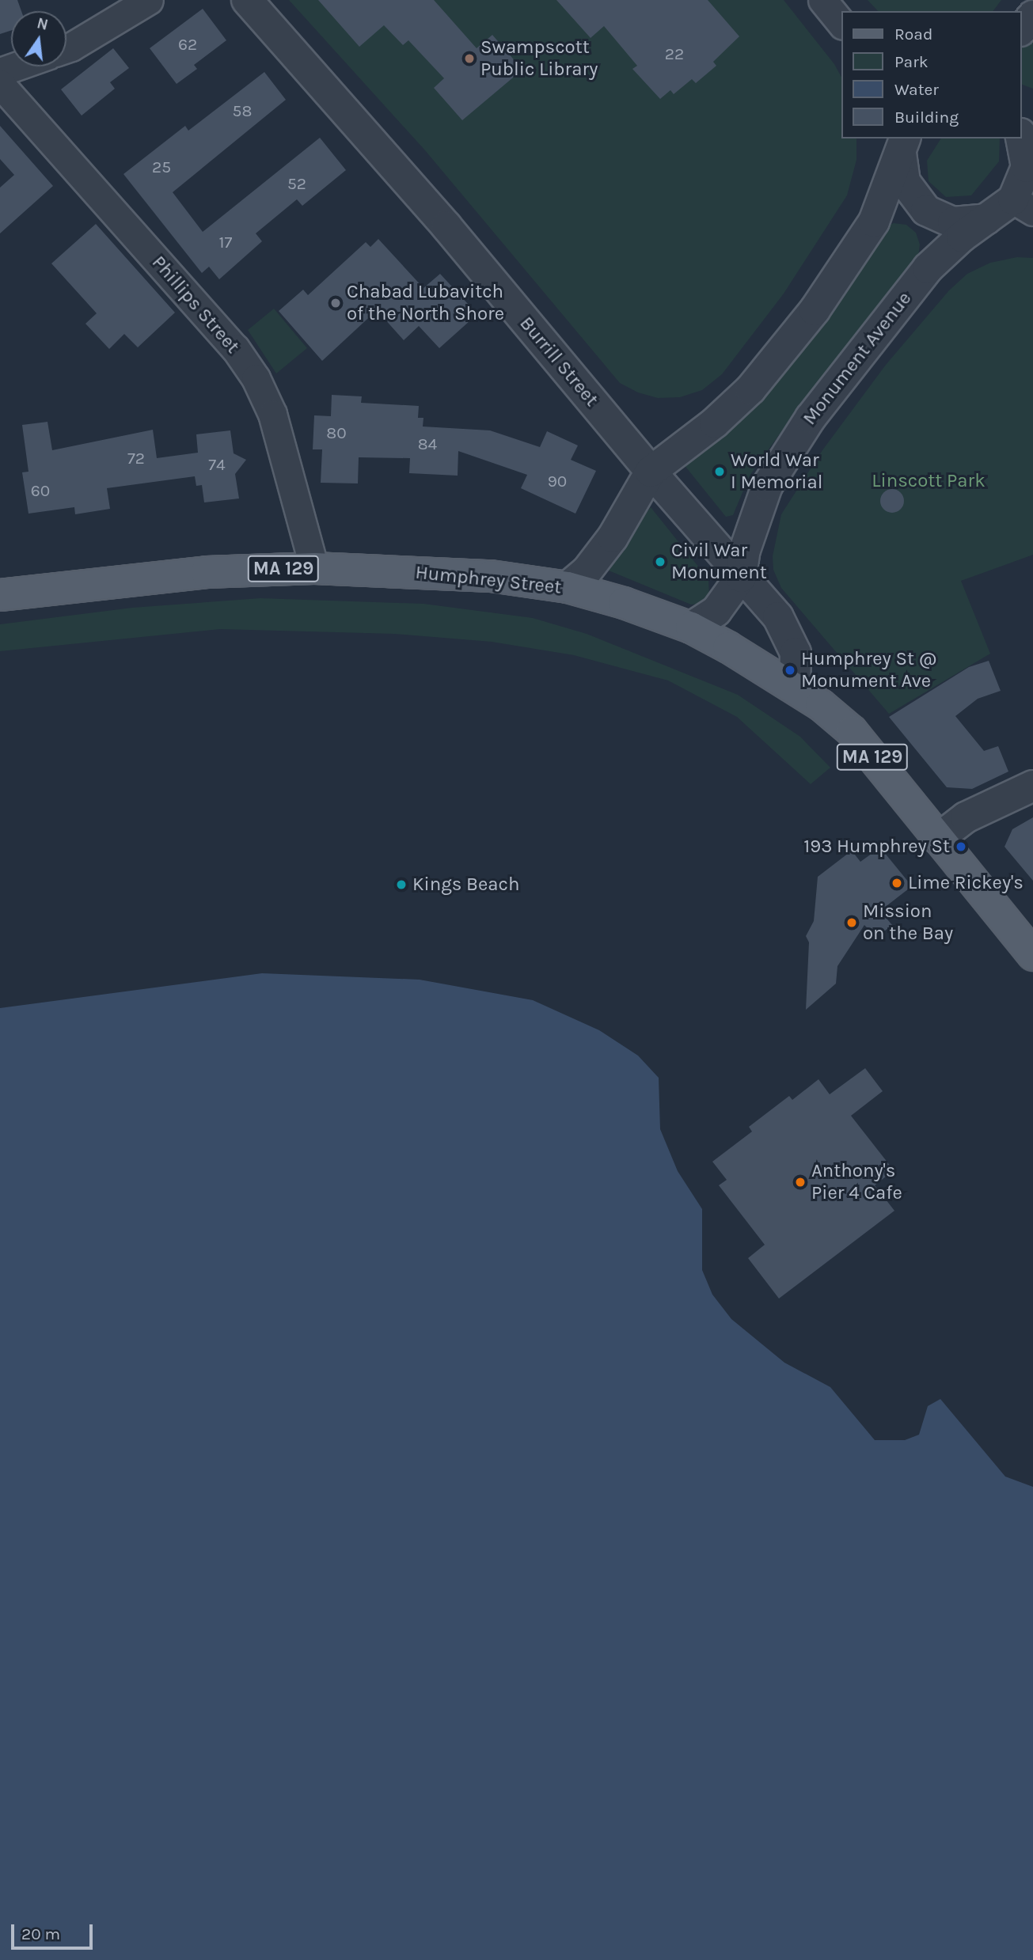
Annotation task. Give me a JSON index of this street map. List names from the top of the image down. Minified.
{"streets":{"main road":["MA 129","Humphrey Street"],"street":["Phillips Street","Monument Avenue","Burrill Street"]},"crossings":[["Phillips Street","Humphrey Street"],["Monument Avenue","Burrill Street"],["Monument Avenue","Humphrey Street"],["Burrill Street","Humphrey Street"]],"parks":["Linscott Park"],"places":["Swampscott Public Library","Chabad Lubavitch of the North Shore","World War I Memorial","Civil War Monument","Humphrey St @ Monument Ave","193 Humphrey St","Lime Rickey's","Kings Beach","Mission on the Bay","Anthony's Pier 4 Cafe"],"house_numbers":["62","22","58","25","52","17","80","84","72","74","90","60"],"legend":["Road","Park","Water","Building"],"scale_bar":"20 m","north":"top"}
